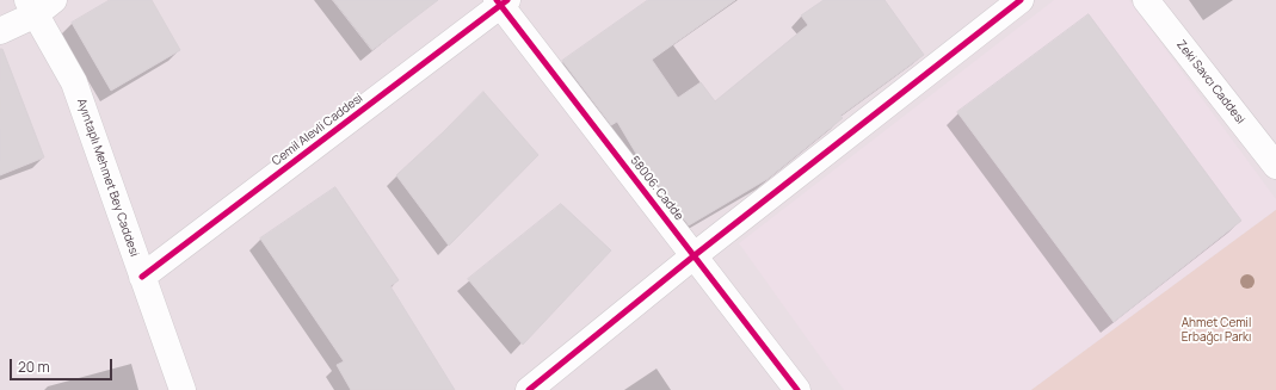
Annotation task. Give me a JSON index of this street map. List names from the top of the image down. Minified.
{"streets":{"street":["Zeki Savcı Caddesi","Cemil Alevli Caddesi","Ayıntaplı Mehmet Bey Caddesi","58006. Cadde"]},"crossings":[["Cemil Alevli Caddesi","Ayıntaplı Mehmet Bey Caddesi"],["Cemil Alevli Caddesi","58006. Cadde"]],"parks":["Ahmet Cemil Erbağcı Parkı"],"scale_bar":"20 m"}
